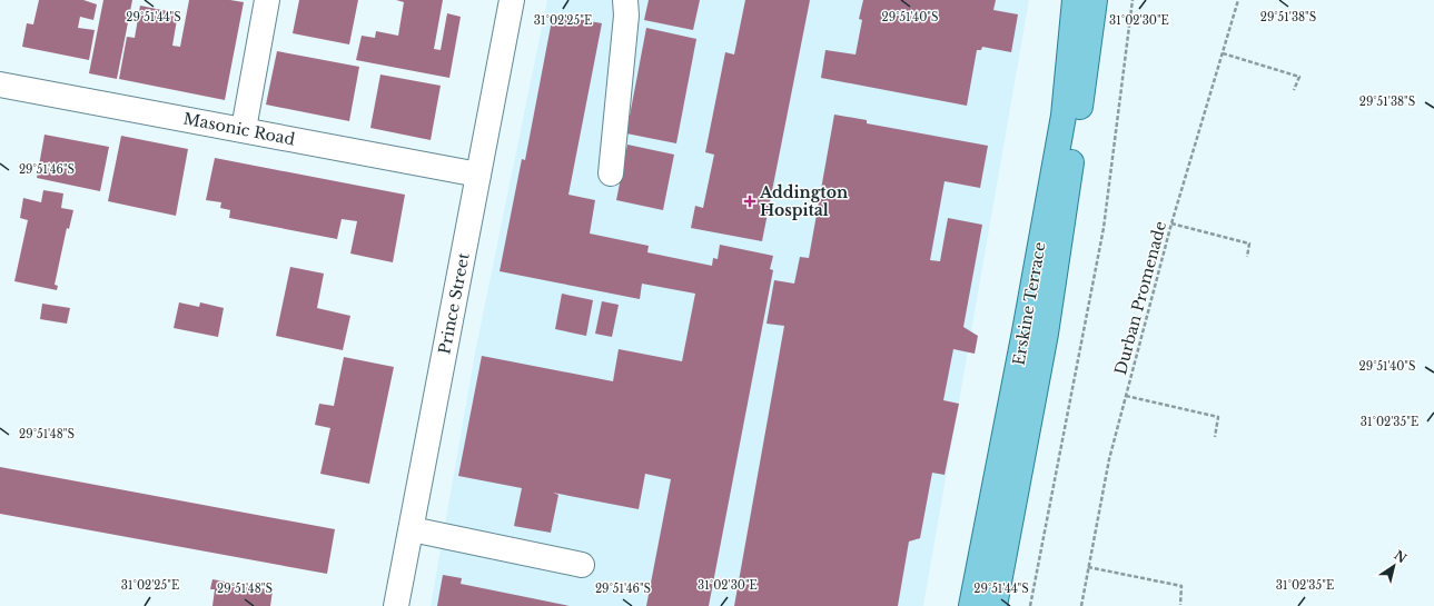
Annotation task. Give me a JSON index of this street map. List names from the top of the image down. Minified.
{"streets":{"main road":["Erskine Terrace"],"street":["Masonic Road","Prince Street"],"path":["Durban Promenade"]},"crossings":[["Masonic Road","Prince Street"]],"places":{"health":["Addington Hospital"]},"north":"top right","coordinates":["29°51'38\"S","29°51'44\"S","29°51'40\"S","31°02'25\"E","31°02'30\"E","29°51'46\"S","31°02'35\"E","29°51'48\"S"]}
